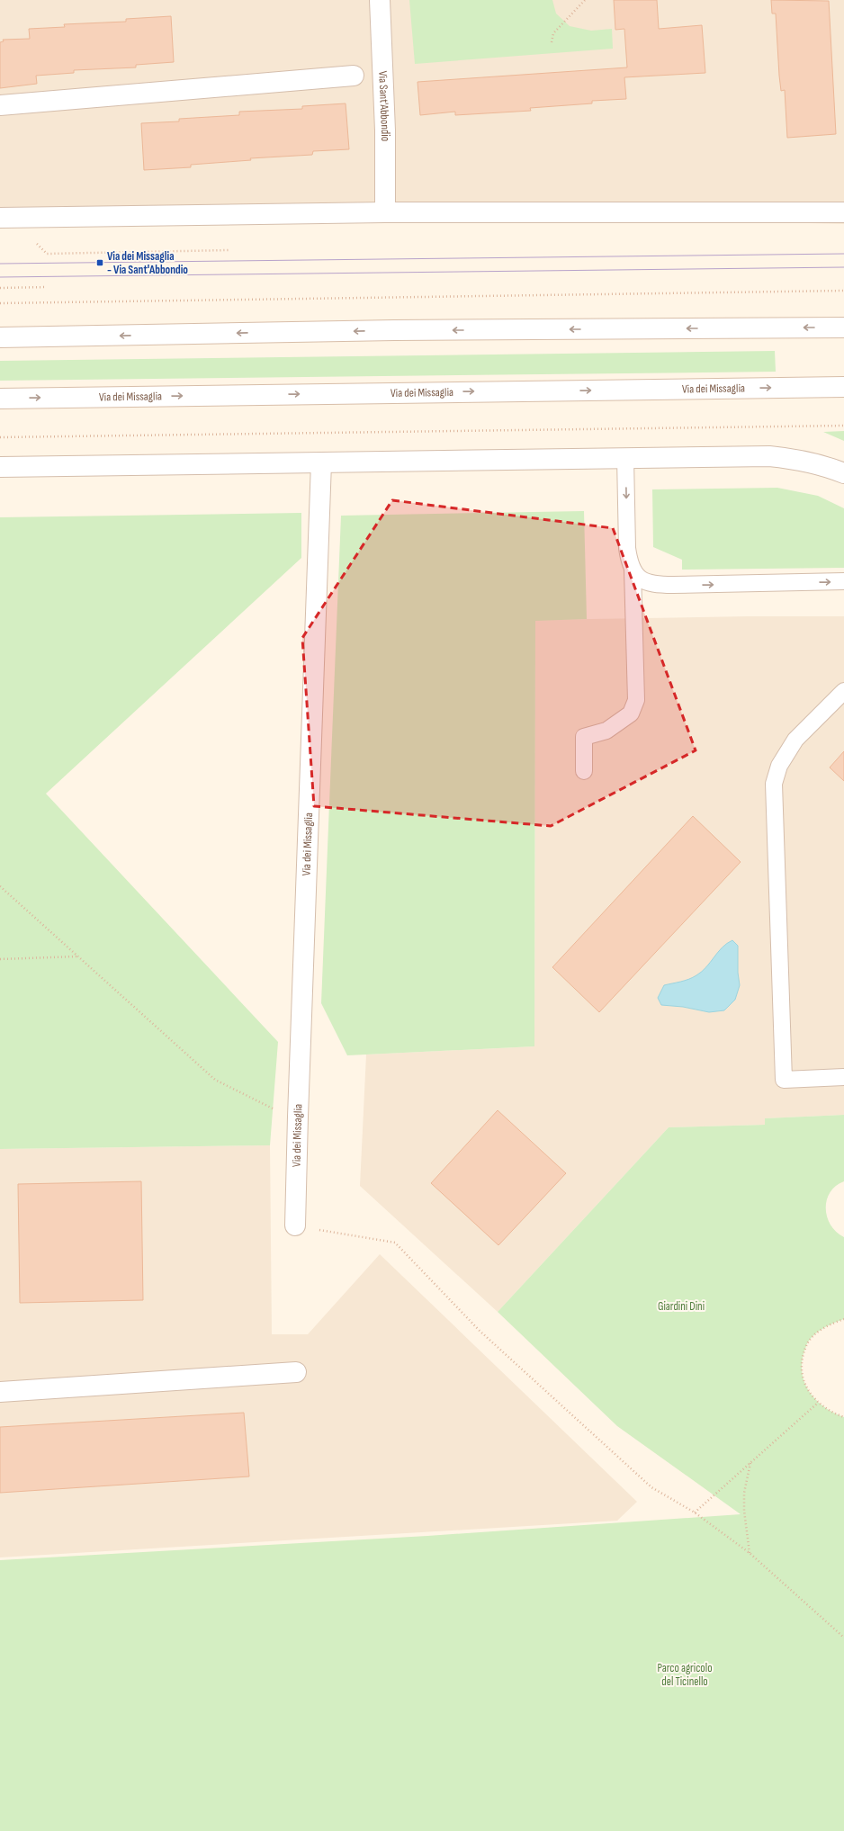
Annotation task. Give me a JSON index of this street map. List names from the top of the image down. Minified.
{"streets":{"street":["Via Sant'Abbondio","Via dei Missaglia"]},"parks":["Giardini Dini","Parco agricolo del Ticinello"],"places":{"transit":["Via dei Missaglia - Via Sant'Abbondio"]}}
